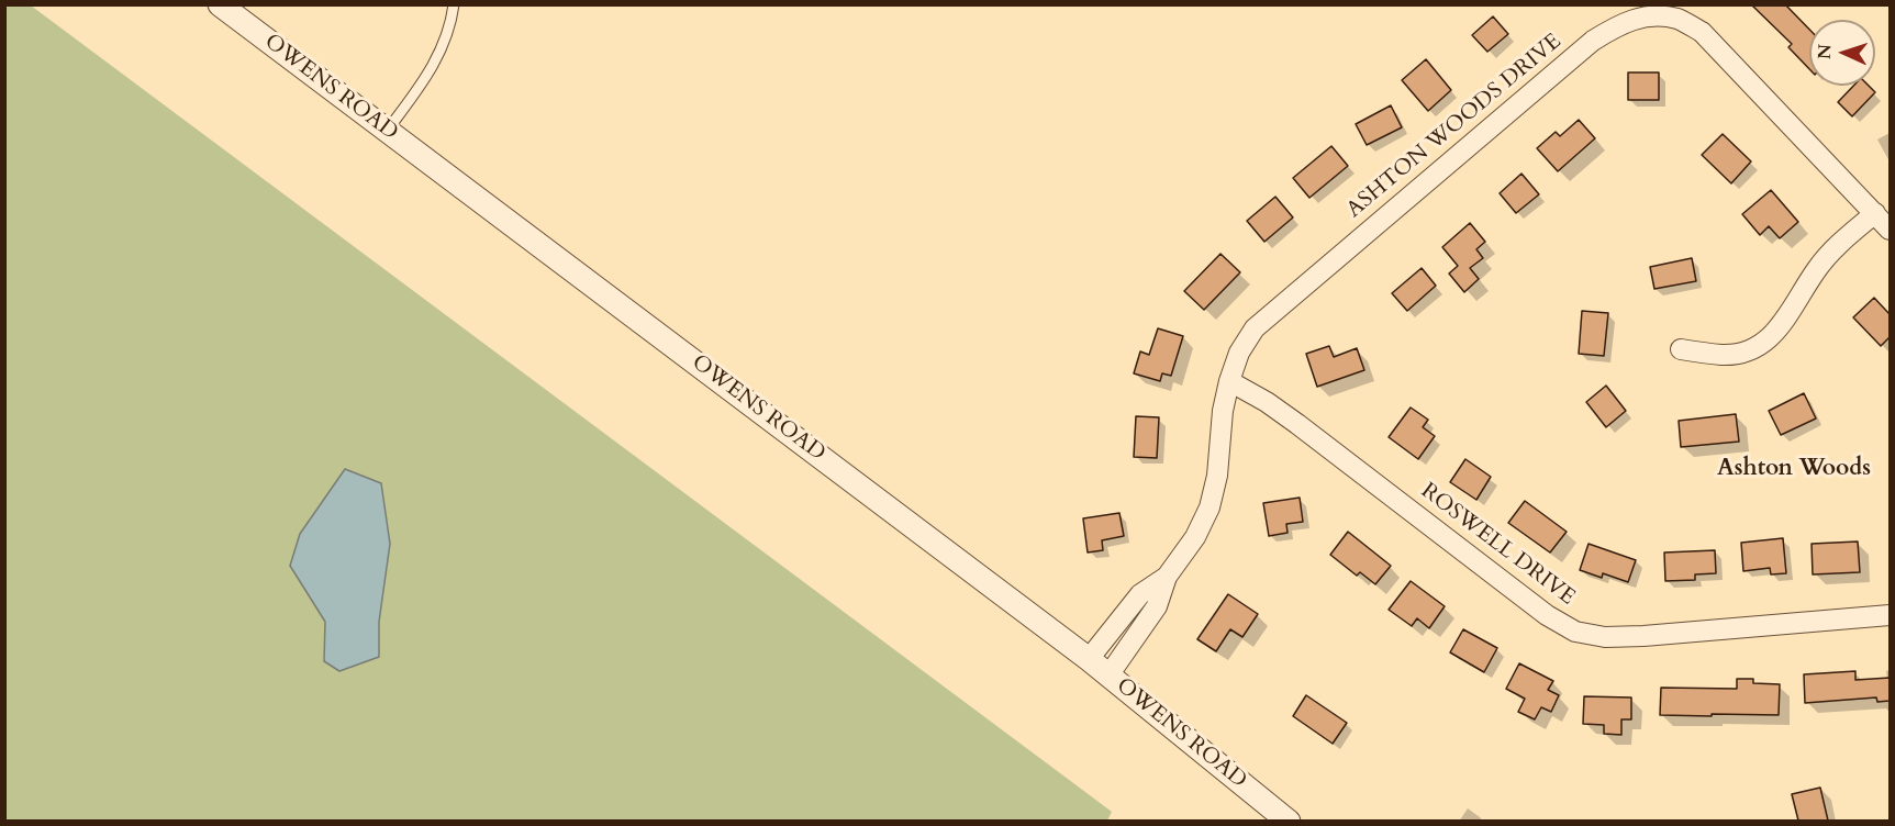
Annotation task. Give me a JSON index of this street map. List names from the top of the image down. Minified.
{"streets":{"street":["OWENS ROAD","ASHTON WOODS DRIVE","ROSWELL DRIVE"]},"crossings":[["OWENS ROAD","ASHTON WOODS DRIVE"],["ASHTON WOODS DRIVE","ROSWELL DRIVE"]],"districts":["Ashton Woods"],"north":"left"}
